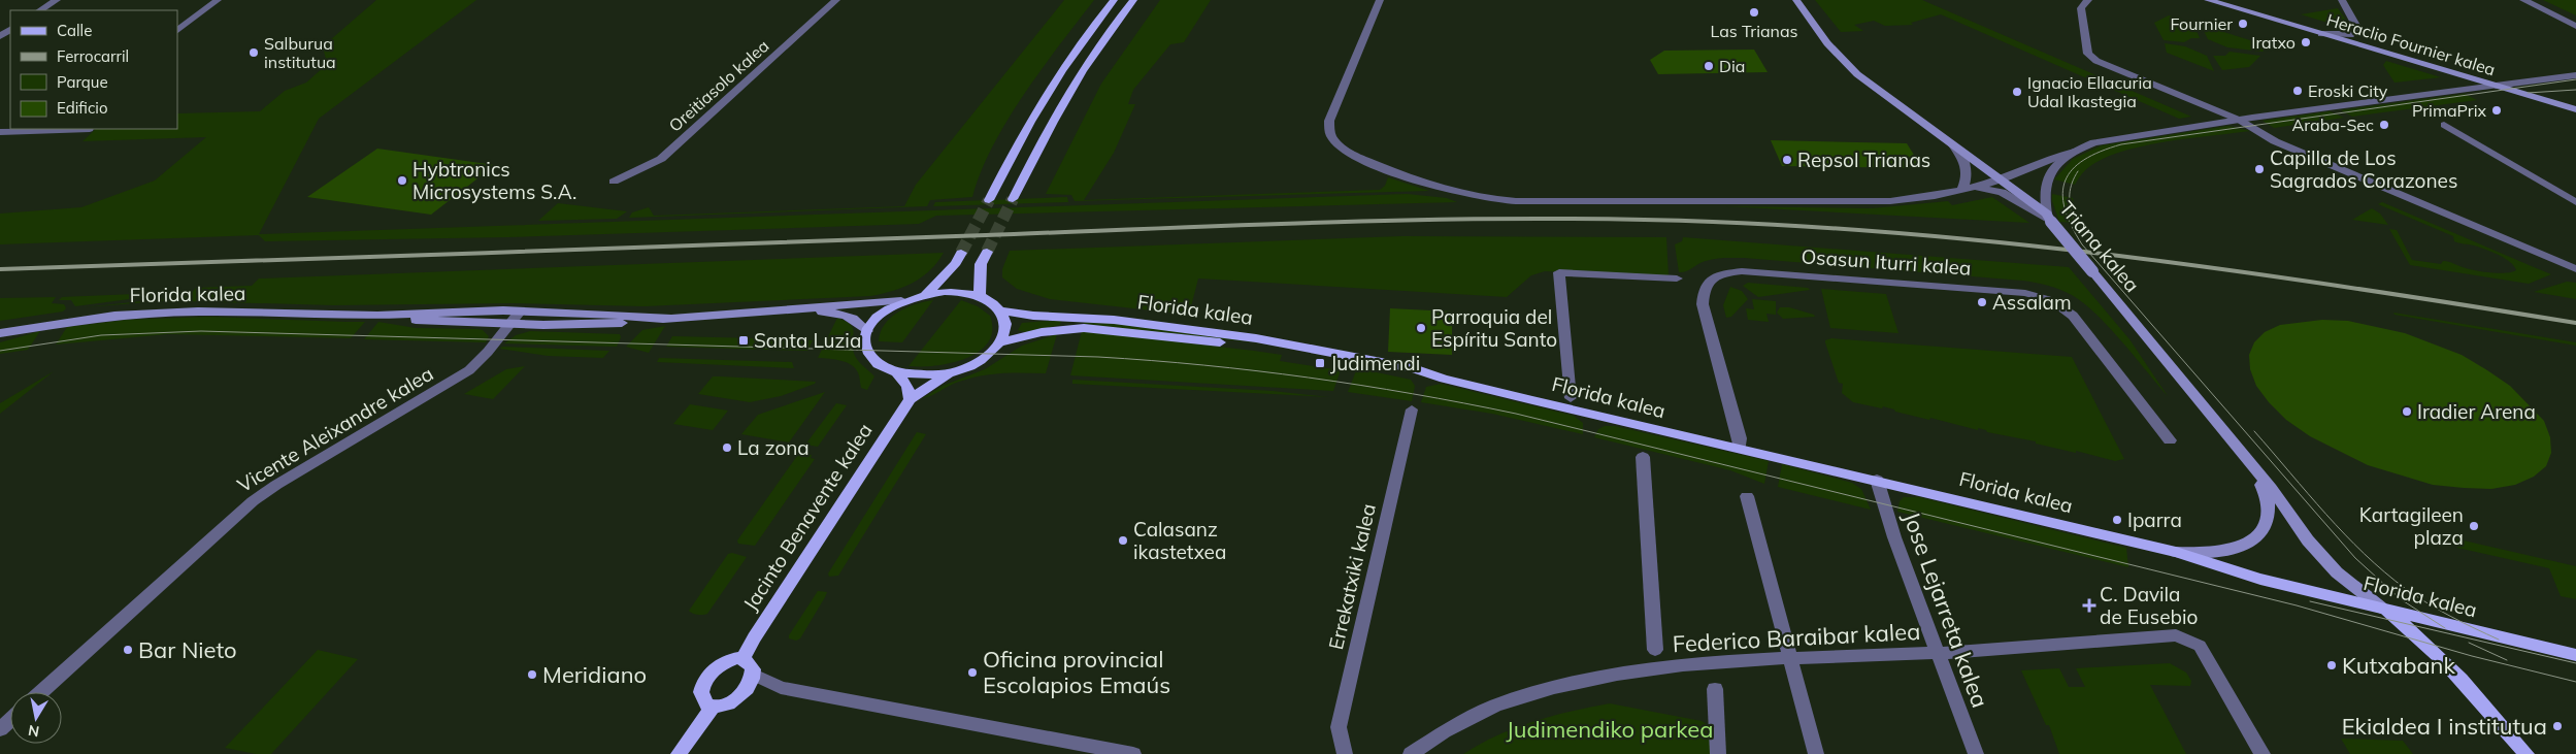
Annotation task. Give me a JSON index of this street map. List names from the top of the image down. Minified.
{"streets":{"main road":["Heraclio Fournier kalea","Triana kalea","Florida kalea","Jacinto Benavente kalea"],"street":["Oreitiasolo kalea","Osasun Iturri kalea","Vicente Aleixandre kalea","Errekatxiki kalea","Jose Lejarreta kalea","Federico Baraibar kalea"]},"crossings":[["Triana kalea","Florida kalea"],["Osasun Iturri kalea","Florida kalea"],["Florida kalea","Jacinto Benavente kalea"],["Florida kalea","Jose Lejarreta kalea"],["Jose Lejarreta kalea","Federico Baraibar kalea"]],"parks":["Judimendiko parkea"],"places":{"other":["Las Trianas","Fournier","Iratxo","Salburua institutua","Dia","Eroski City","Ignacio Ellacuria Udal Ikastegia","PrimaPrix","Araba-Sec","Repsol Trianas","Capilla de Los Sagrados Corazones","Hybtronics Microsystems S.A.","Assalam","Parroquia del Espíritu Santo","Iradier Arena","La zona","Iparra","Kartagileen plaza","Calasanz ikastetxea","Bar Nieto","Kutxabank","Oficina provincial Escolapios Emaús","Meridiano","Ekialdea I institutua"],"transit":["Santa Luzia","Judimendi"],"health":["C. Davila de Eusebio"]},"legend":["Calle","Ferrocarril","Parque","Edificio"],"north":"bottom"}
